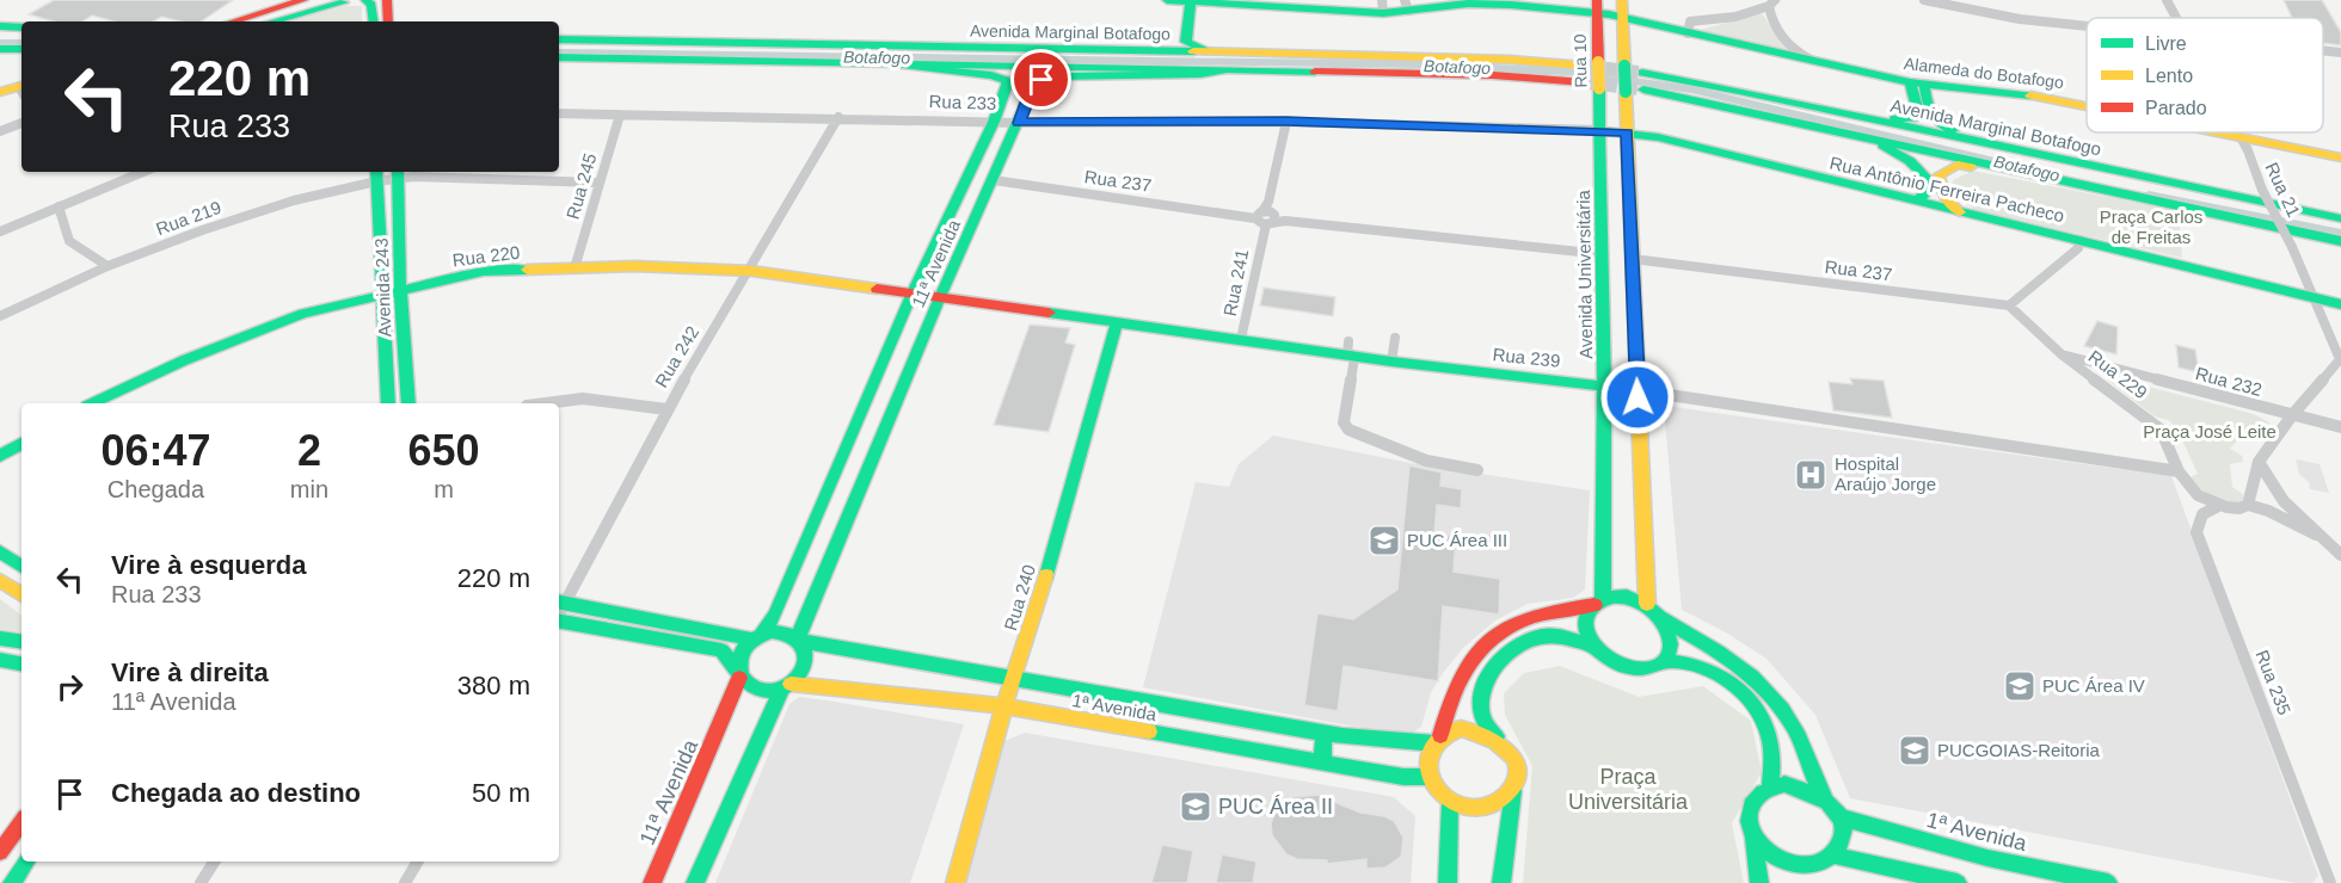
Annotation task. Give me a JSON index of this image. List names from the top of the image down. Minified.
{"streets":{"main road":["Avenida Marginal Botafogo","Rua 10","Alameda do Botafogo","Rua 233","Rua Antônio Ferreira Pacheco","Rua 220","11ª Avenida","Avenida Universitária","Avenida 243","Rua 239","Rua 240","1ª Avenida"],"street":["Rua 237","Rua 245","Rua 21","Rua 219","Rua 241","Rua 242","Rua 229","Rua 232","Rua 235"]},"crossings":[["Avenida Marginal Botafogo","Rua 10"],["Avenida Marginal Botafogo","11ª Avenida"],["Rua 10","Alameda do Botafogo"],["Rua 10","Rua 233"],["Rua 10","Avenida Universitária"],["Alameda do Botafogo","Rua 21"],["Rua 233","Rua 245"],["Rua 233","Rua Antônio Ferreira Pacheco"],["Rua 233","11ª Avenida"],["Rua 233","Avenida Universitária"],["Rua 233","Rua 241"],["Rua 233","Rua 242"],["Rua 237","11ª Avenida"],["Rua 237","Avenida Universitária"],["Rua 237","Rua 241"],["Rua 245","Rua 219"],["Rua 245","Rua 220"],["Rua Antônio Ferreira Pacheco","Rua 21"],["Rua 219","Avenida 243"],["Rua 220","11ª Avenida"],["Rua 220","Avenida 243"],["Rua 220","Rua 242"],["Rua 220","Rua 239"],["11ª Avenida","Rua 239"],["11ª Avenida","1ª Avenida"],["Avenida Universitária","Rua 239"],["Rua 241","Rua 239"],["Rua 239","Rua 229"],["Rua 239","Rua 240"],["Rua 229","Rua 232"],["Rua 229","Rua 235"],["Rua 240","1ª Avenida"]],"water":["Botafogo"],"parks":["Praça Carlos de Freitas","Praça José Leite","Praça Universitária"],"places":{"hospital":["Hospital Araújo Jorge"],"school or university":["PUC Área III","PUC Área IV","PUCGOIAS-Reitoria","PUC Área II"]},"legend":["Livre","Lento","Parado"],"page":{"turn":["220 m","Rua 233"],"eta":["06:47","Chegada","2","min","650","m"],"list":[{"name":"Vire à esquerda","note":"Rua 233","value":"220 m"},{"name":"Vire à direita","note":"11ª Avenida","value":"380 m"},{"name":"Chegada ao destino","value":"50 m"}]}}
